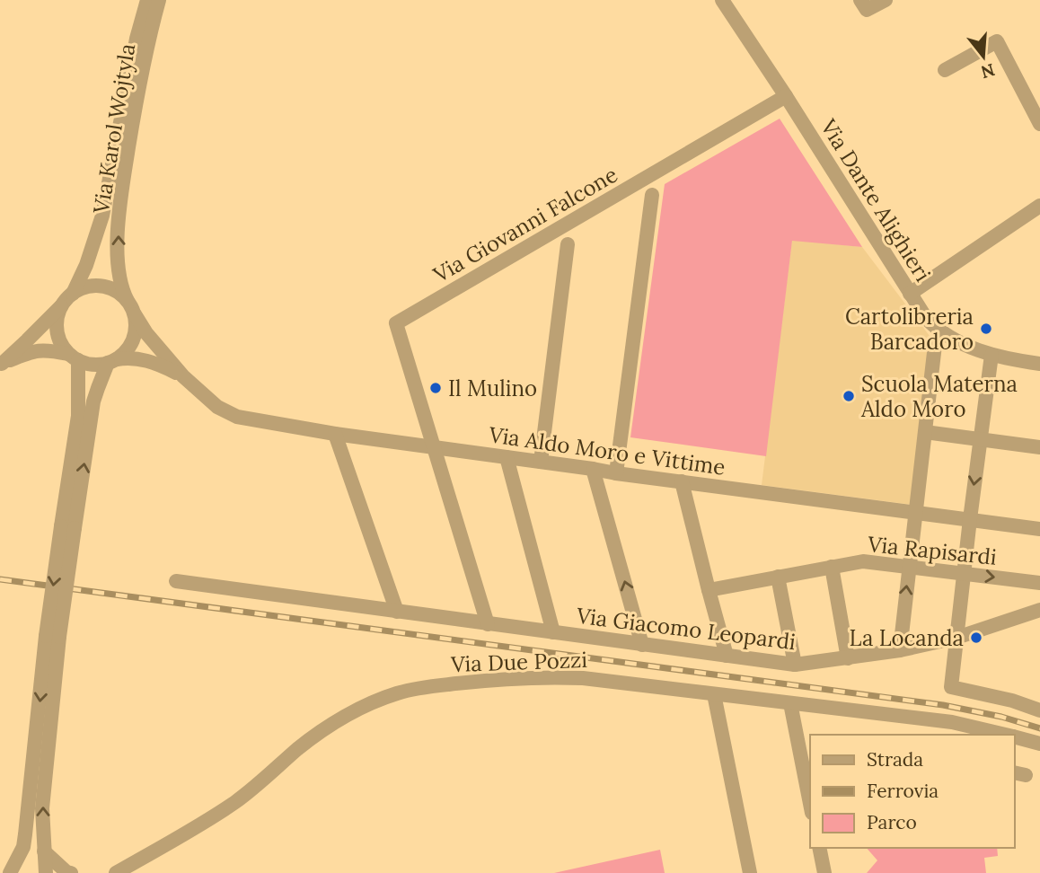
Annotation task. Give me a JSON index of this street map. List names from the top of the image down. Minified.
{"streets":{"street":["Via Karol Wojtyla","Via Dante Alighieri","Via Giovanni Falcone","Via Aldo Moro e Vittime","Via Rapisardi","Via Giacomo Leopardi","Via Due Pozzi"]},"crossings":[["Via Karol Wojtyla","Via Aldo Moro e Vittime"],["Via Dante Alighieri","Via Giovanni Falcone"],["Via Giovanni Falcone","Via Aldo Moro e Vittime"]],"places":["Cartolibreria Barcadoro","Il Mulino","Scuola Materna Aldo Moro","La Locanda"],"legend":["Strada","Ferrovia","Parco"],"north":"bottom"}
